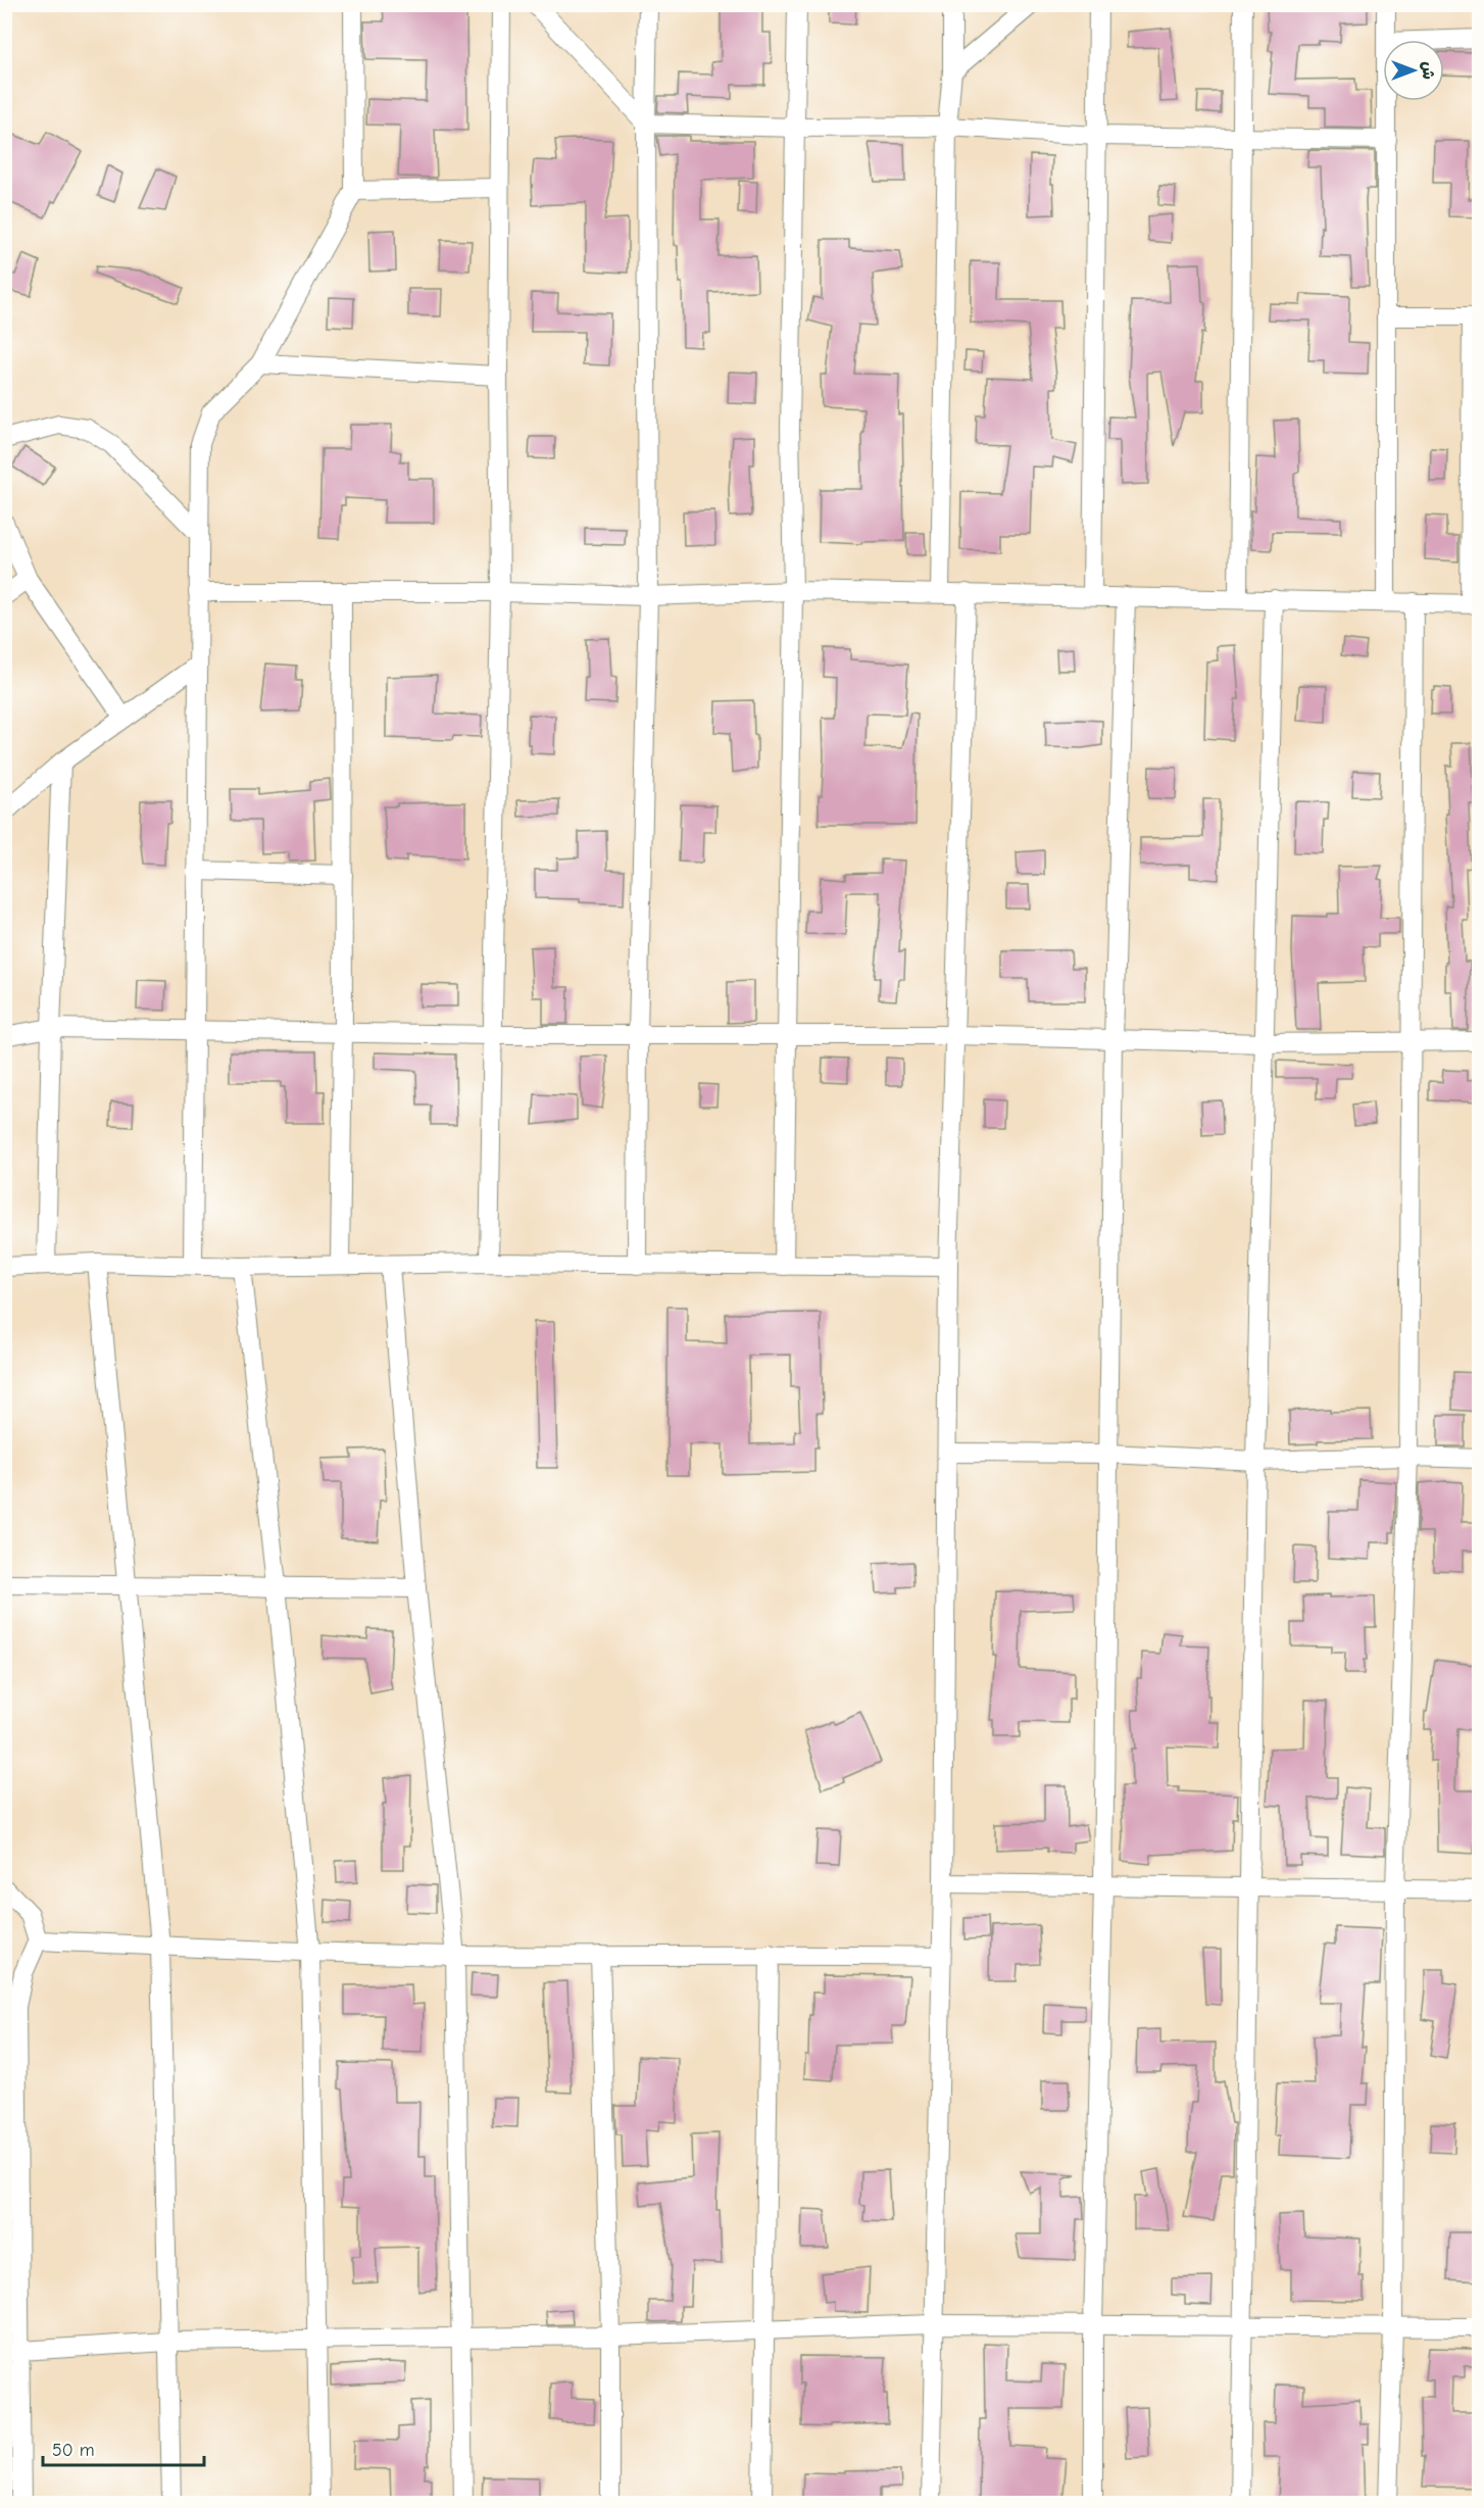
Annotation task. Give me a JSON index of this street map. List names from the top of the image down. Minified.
{"scale_bar":"50 m","north":"right"}
